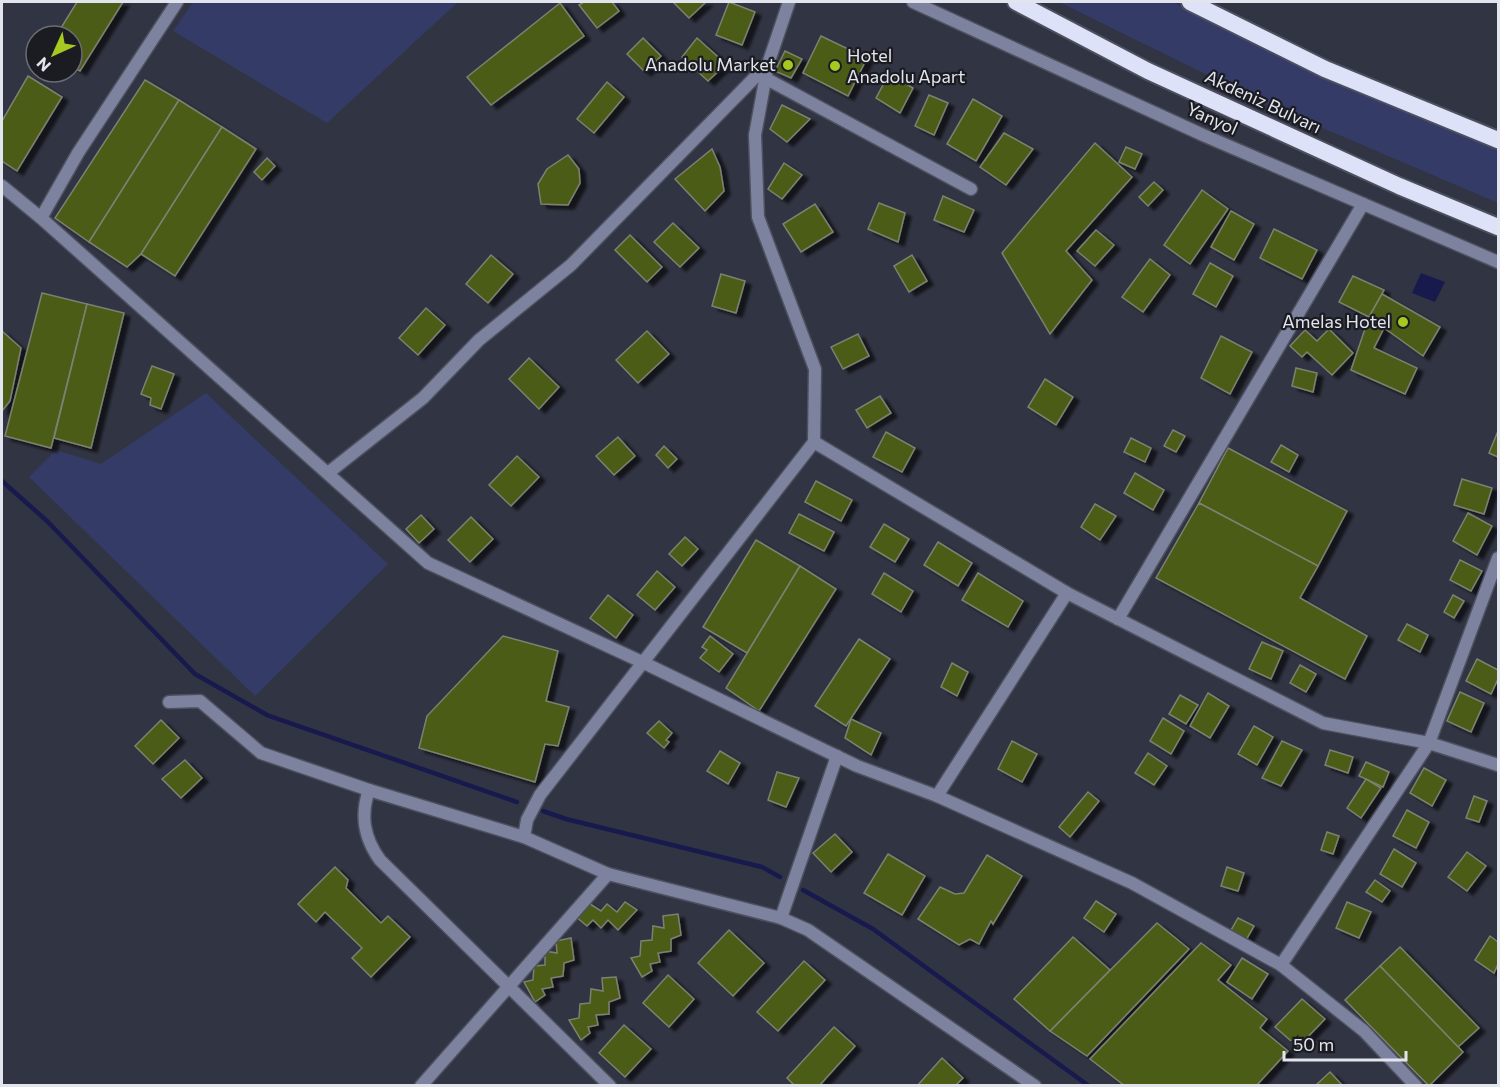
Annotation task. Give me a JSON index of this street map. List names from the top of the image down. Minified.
{"streets":{"highway":["Akdeniz Bulvarı"],"street":["Yanyol"]},"places":["Anadolu Market","Hotel Anadolu Apart","Amelas Hotel"],"scale_bar":"50 m","north":"bottom left"}
